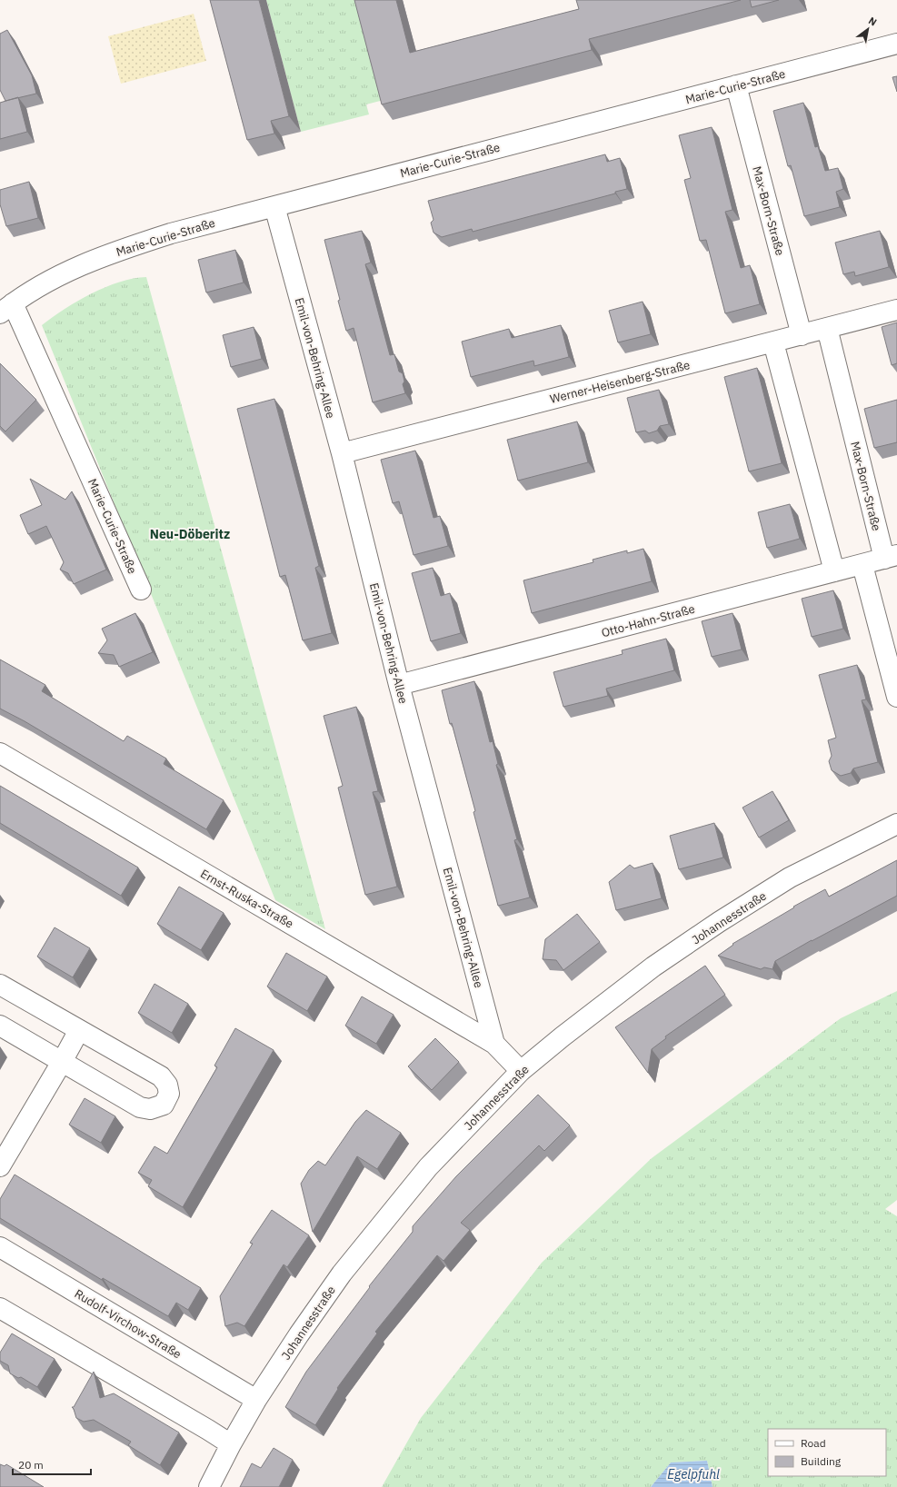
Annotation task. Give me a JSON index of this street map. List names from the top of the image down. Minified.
{"streets":{"street":["Marie-Curie-Straße","Max-Born-Straße","Emil-von-Behring-Allee","Werner-Heisenberg-Straße","Otto-Hahn-Straße","Ernst-Ruska-Straße","Johannesstraße","Rudolf-Virchow-Straße"]},"crossings":[["Marie-Curie-Straße","Max-Born-Straße"],["Marie-Curie-Straße","Emil-von-Behring-Allee"],["Max-Born-Straße","Werner-Heisenberg-Straße"],["Max-Born-Straße","Otto-Hahn-Straße"],["Emil-von-Behring-Allee","Werner-Heisenberg-Straße"],["Emil-von-Behring-Allee","Otto-Hahn-Straße"],["Emil-von-Behring-Allee","Ernst-Ruska-Straße"],["Emil-von-Behring-Allee","Johannesstraße"],["Johannesstraße","Rudolf-Virchow-Straße"]],"districts":["Neu-Döberitz"],"water":["Egelpfuhl"],"legend":["Road","Building"],"scale_bar":"20 m","north":"top right"}
